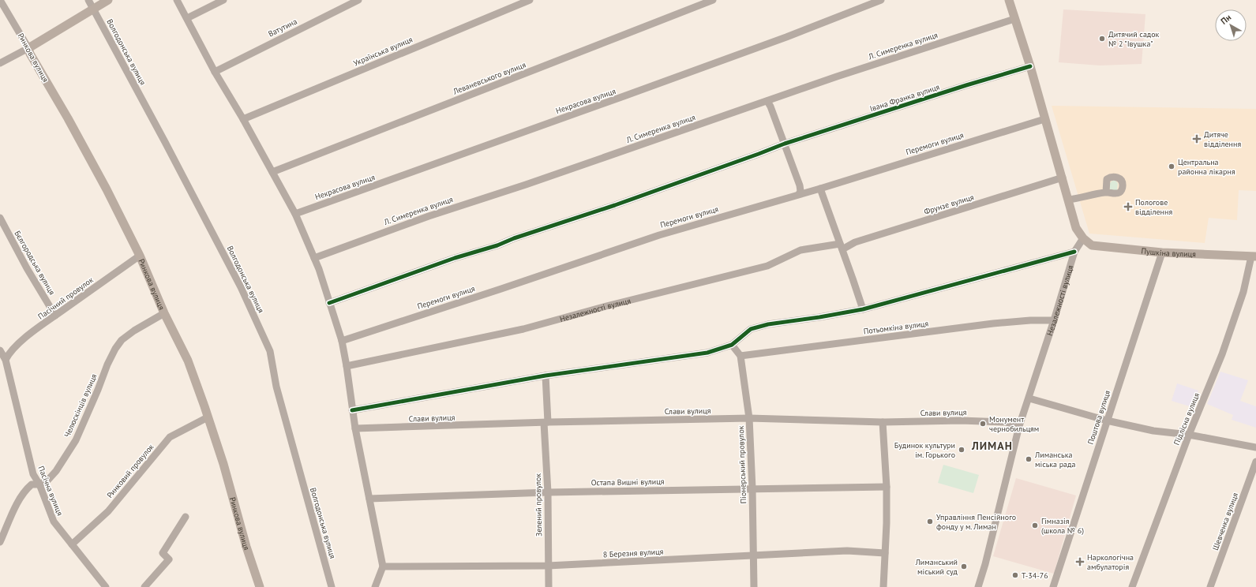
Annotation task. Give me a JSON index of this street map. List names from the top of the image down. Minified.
{"streets":{"main road":["Ринкова вулиця","Пушкіна вулиця"],"street":["Ватутина","Л. Симеренка вулиця","Українська вулиця","Волгодонська вулиця","Леваневського вулиця","Івана Франка вулиця","Некрасова вулиця","Перемоги вулиця","Фрунзе вулиця","Бєлгородська вулиця","Пасічний провулок","Незалежності вулиця","Потьомкіна вулиця","Челюскінців вулиця","Слави вулиця","Поштова вулиця","Підлісна вулиця","Піонерський провулок","Ринковий провулок","Остапа Вишні вулиця","Пасічна вулиця","Зелений провулок","Шевченка вулиця","8 Березня вулиця"]},"crossings":[["Ринкова вулиця","Пасічний провулок"],["Ринкова вулиця","Челюскінців вулиця"],["Ринкова вулиця","Ринковий провулок"],["Фрунзе вулиця","Незалежності вулиця"],["Пушкіна вулиця","Незалежності вулиця"],["Пушкіна вулиця","Поштова вулиця"],["Пушкіна вулиця","Підлісна вулиця"],["Бєлгородська вулиця","Пасічний провулок"],["Пасічний провулок","Пасічна вулиця"],["Незалежності вулиця","Потьомкіна вулиця"],["Незалежності вулиця","Слави вулиця"],["Потьомкіна вулиця","Піонерський провулок"],["Челюскінців вулиця","Пасічна вулиця"],["Слави вулиця","Піонерський провулок"],["Слави вулиця","Зелений провулок"],["Піонерський провулок","Остапа Вишні вулиця"],["Піонерський провулок","8 Березня вулиця"],["Ринковий провулок","Пасічна вулиця"],["Остапа Вишні вулиця","Зелений провулок"],["Зелений провулок","8 Березня вулиця"]],"districts":["ЛИМАН"],"places":{"other":["Дитячий садок № 2 \"Івушка\"","Центральна районна лікарня","Монумент чернобильцям","Будинок культури ім. Горького","Лиманська міська рада","Управління Пенсійного фонду у м. Лиман","Гімназія (школа № 6)","Лиманський міський суд","Т-34-76"],"health":["Дитяче відділення","Пологове відділення","Наркологічна амбулаторія"]},"north":"top left"}
